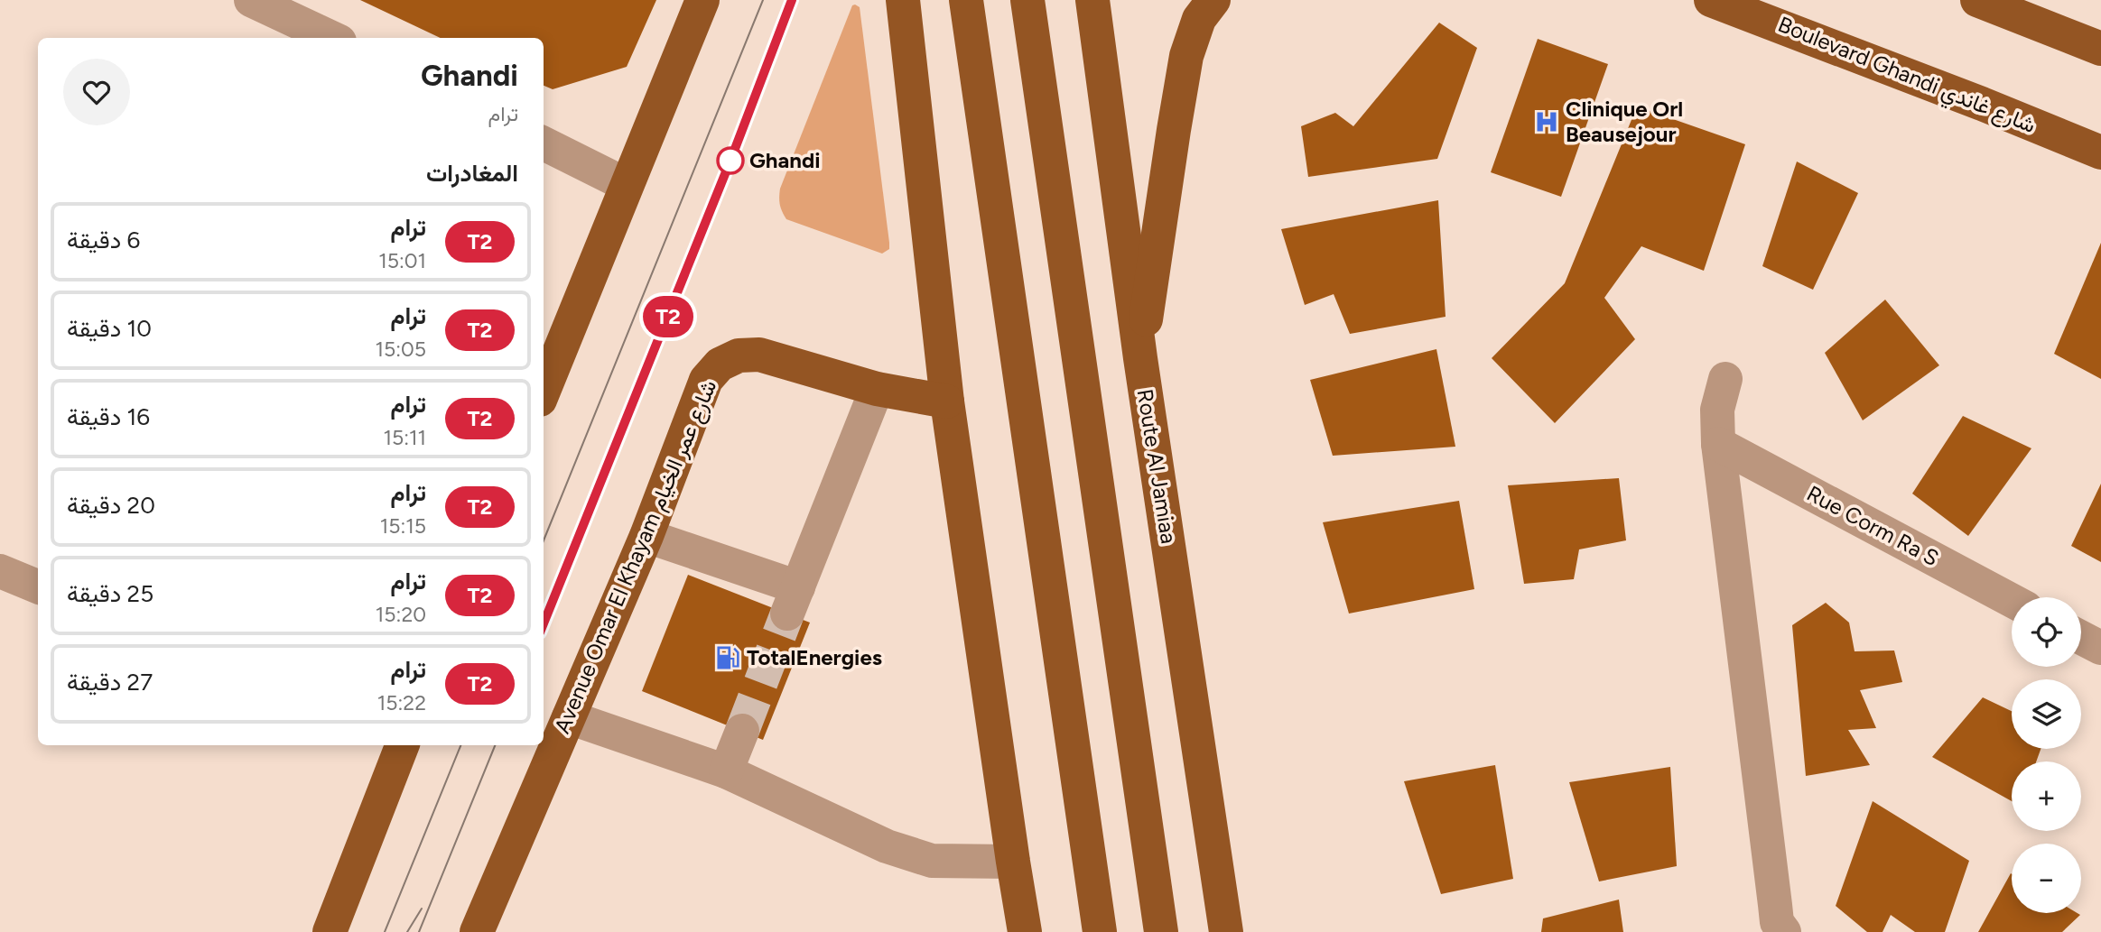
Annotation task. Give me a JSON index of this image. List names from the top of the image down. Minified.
{"streets":{"main road":["Boulevard Ghandi شارع غاندي","Route Al Jamiaa","Avenue Omar El Khayam شارع عمر الخيام"],"street":["Rue Corm Ra S"]},"places":{"hospital":["Clinique Orl Beausejour"],"other":["Ghandi"],"fuel station":["TotalEnergies"]},"lines":["tram line T2"],"page":{"on_map":"T2","heading":[["Ghandi","ترام"],"المغادرات"],"list":[{"mark":"T2","name":"ترام","note":"15:01","value":"6 دقيقة"},{"mark":"T2","name":"ترام","note":"15:05","value":"10 دقيقة"},{"mark":"T2","name":"ترام","note":"15:11","value":"16 دقيقة"},{"mark":"T2","name":"ترام","note":"15:15","value":"20 دقيقة"},{"mark":"T2","name":"ترام","note":"15:20","value":"25 دقيقة"},{"mark":"T2","name":"ترام","note":"15:22","value":"27 دقيقة"}],"map_buttons":["+","−"]}}
